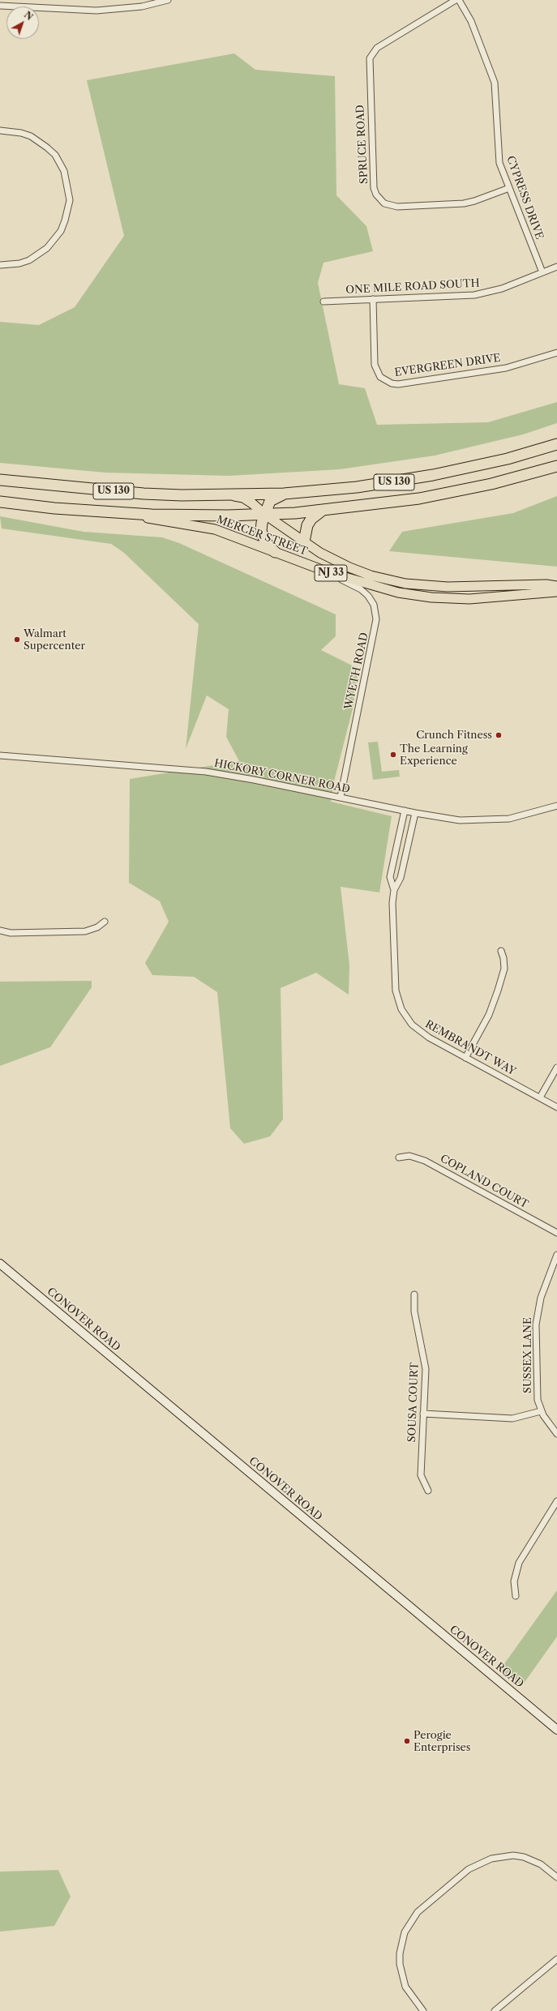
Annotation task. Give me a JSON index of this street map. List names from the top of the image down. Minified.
{"streets":{"highway":["US 130"],"main road":["MERCER STREET","NJ 33"],"street":["SPRUCE ROAD","CYPRESS DRIVE","ONE MILE ROAD SOUTH","EVERGREEN DRIVE","WYETH ROAD","HICKORY CORNER ROAD","REMBRANDT WAY","COPLAND COURT","CONOVER ROAD","SUSSEX LANE","SOUSA COURT"]},"crossings":[["SPRUCE ROAD","CYPRESS DRIVE"],["CYPRESS DRIVE","ONE MILE ROAD SOUTH"],["ONE MILE ROAD SOUTH","EVERGREEN DRIVE"],["US 130","MERCER STREET"],["MERCER STREET","WYETH ROAD"],["WYETH ROAD","HICKORY CORNER ROAD"],["HICKORY CORNER ROAD","REMBRANDT WAY"]],"places":["Walmart Supercenter","Crunch Fitness","The Learning Experience","Perogie Enterprises"],"north":"top right"}
